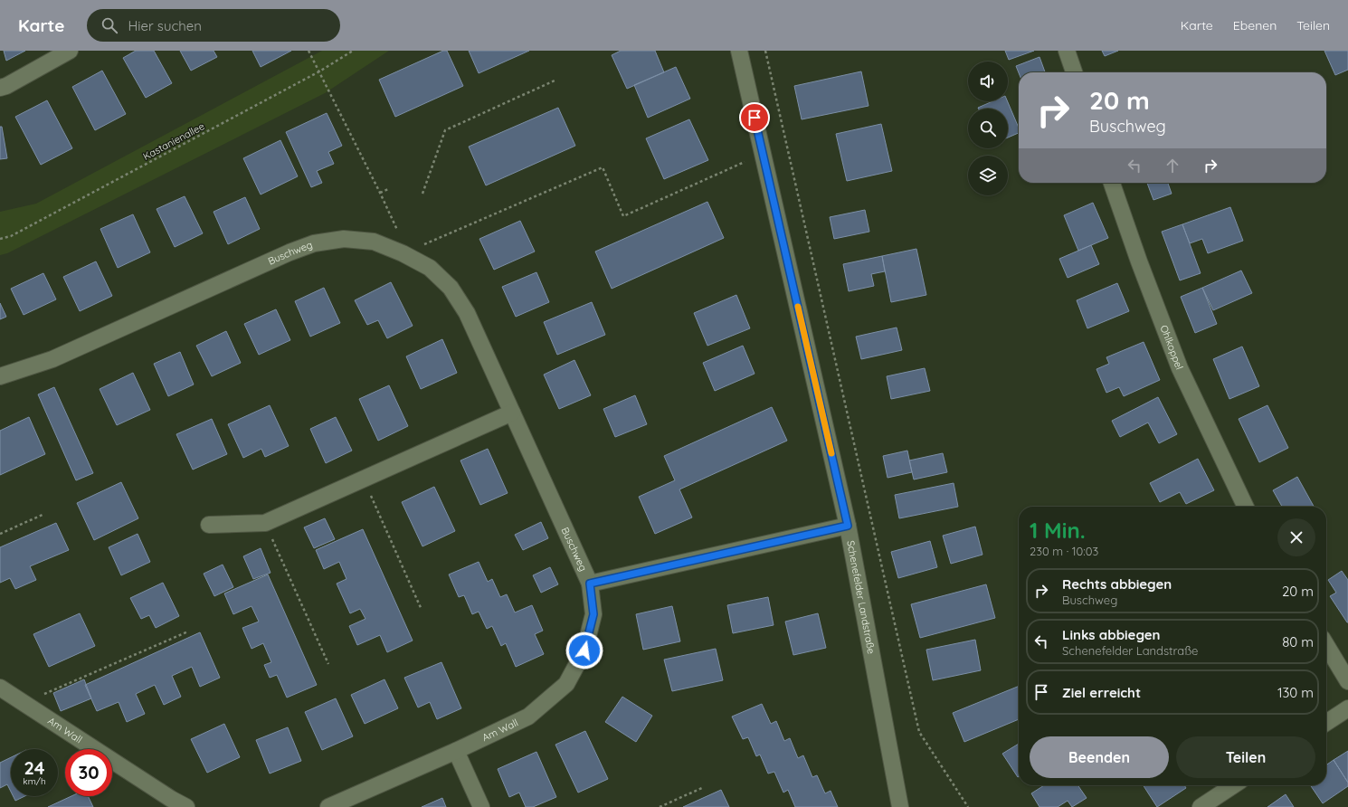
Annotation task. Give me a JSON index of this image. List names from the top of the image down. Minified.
{"streets":{"street":["Buschweg","Ohlkoppel","Schenefelder Landstraße","Am Wall"],"path":["Kastanienallee"]},"crossings":[["Buschweg","Schenefelder Landstraße"],["Buschweg","Am Wall"]],"page":{"header":"Karte","search":"Hier suchen","nav":["Karte","Ebenen","Teilen"],"turn":["20 m","Buschweg"],"heading":["1 Min.","230 m · 10:03"],"list":[{"name":"Rechts abbiegen","note":"Buschweg","value":"20 m"},{"name":"Links abbiegen","note":"Schenefelder Landstraße","value":"80 m"},{"name":"Ziel erreicht","value":"130 m"}],"buttons":["Beenden","Teilen"],"speed":"24 km/h","limit":"30"}}
